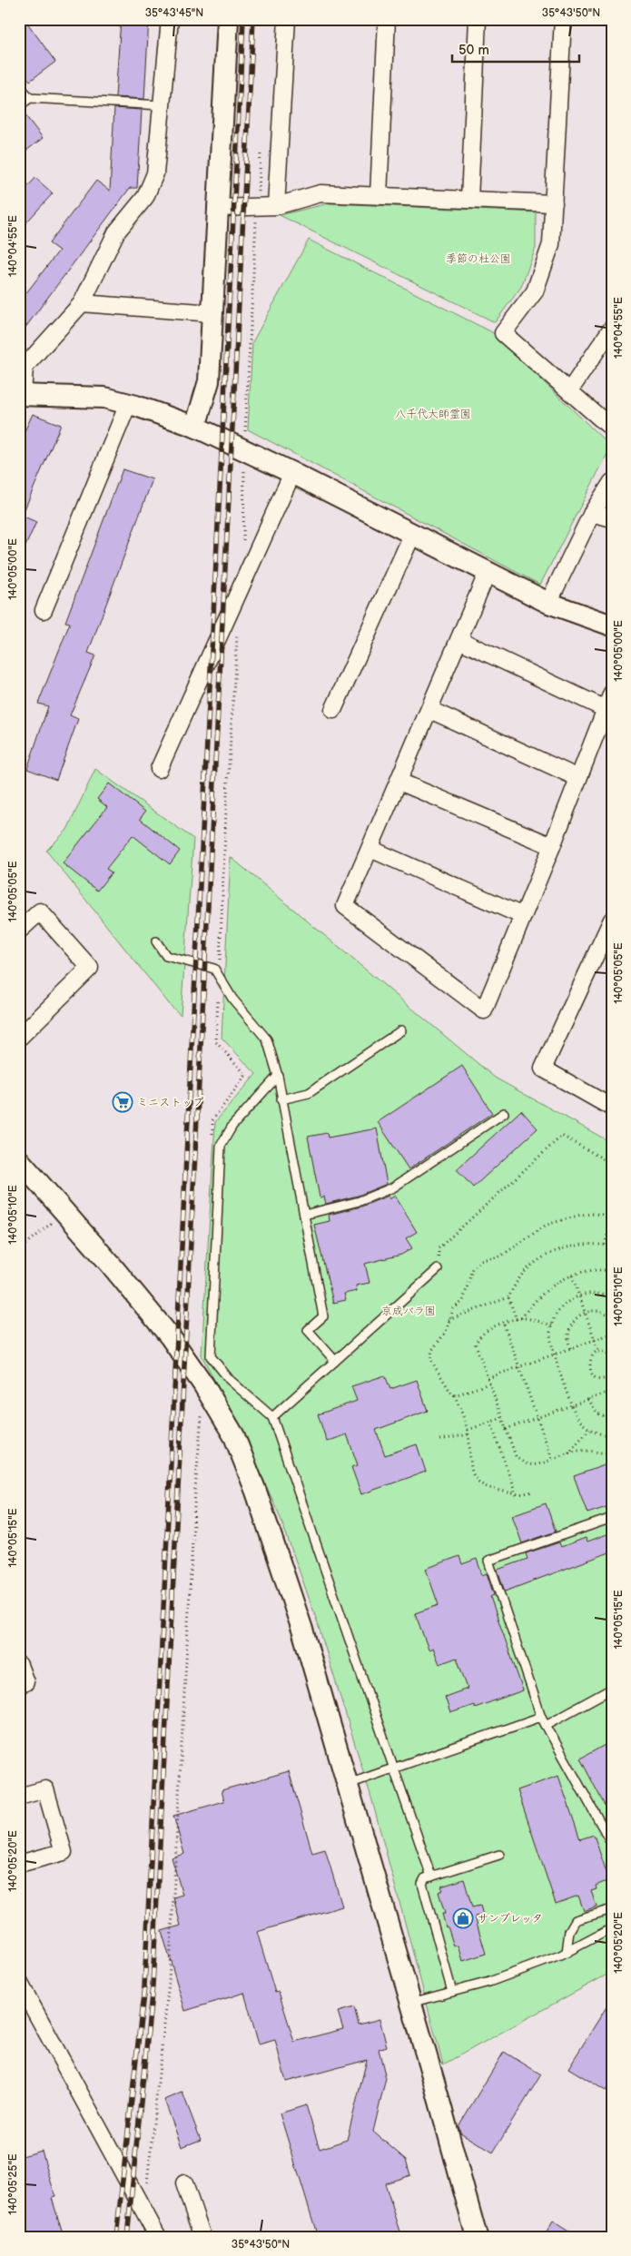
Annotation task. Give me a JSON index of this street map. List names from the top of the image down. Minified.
{"parks":["季節の杜公園","八千代大師霊園","京成バラ園"],"places":{"supermarket":["ミニストップ"],"shop":["サンブレッタ"]},"scale_bar":"50 m","coordinates":["35°43'45\"N","35°43'50\"N","140°04'55\"E","140°05'00\"E","140°05'05\"E","140°05'10\"E","140°05'15\"E","140°05'20\"E","140°05'25\"E"]}
